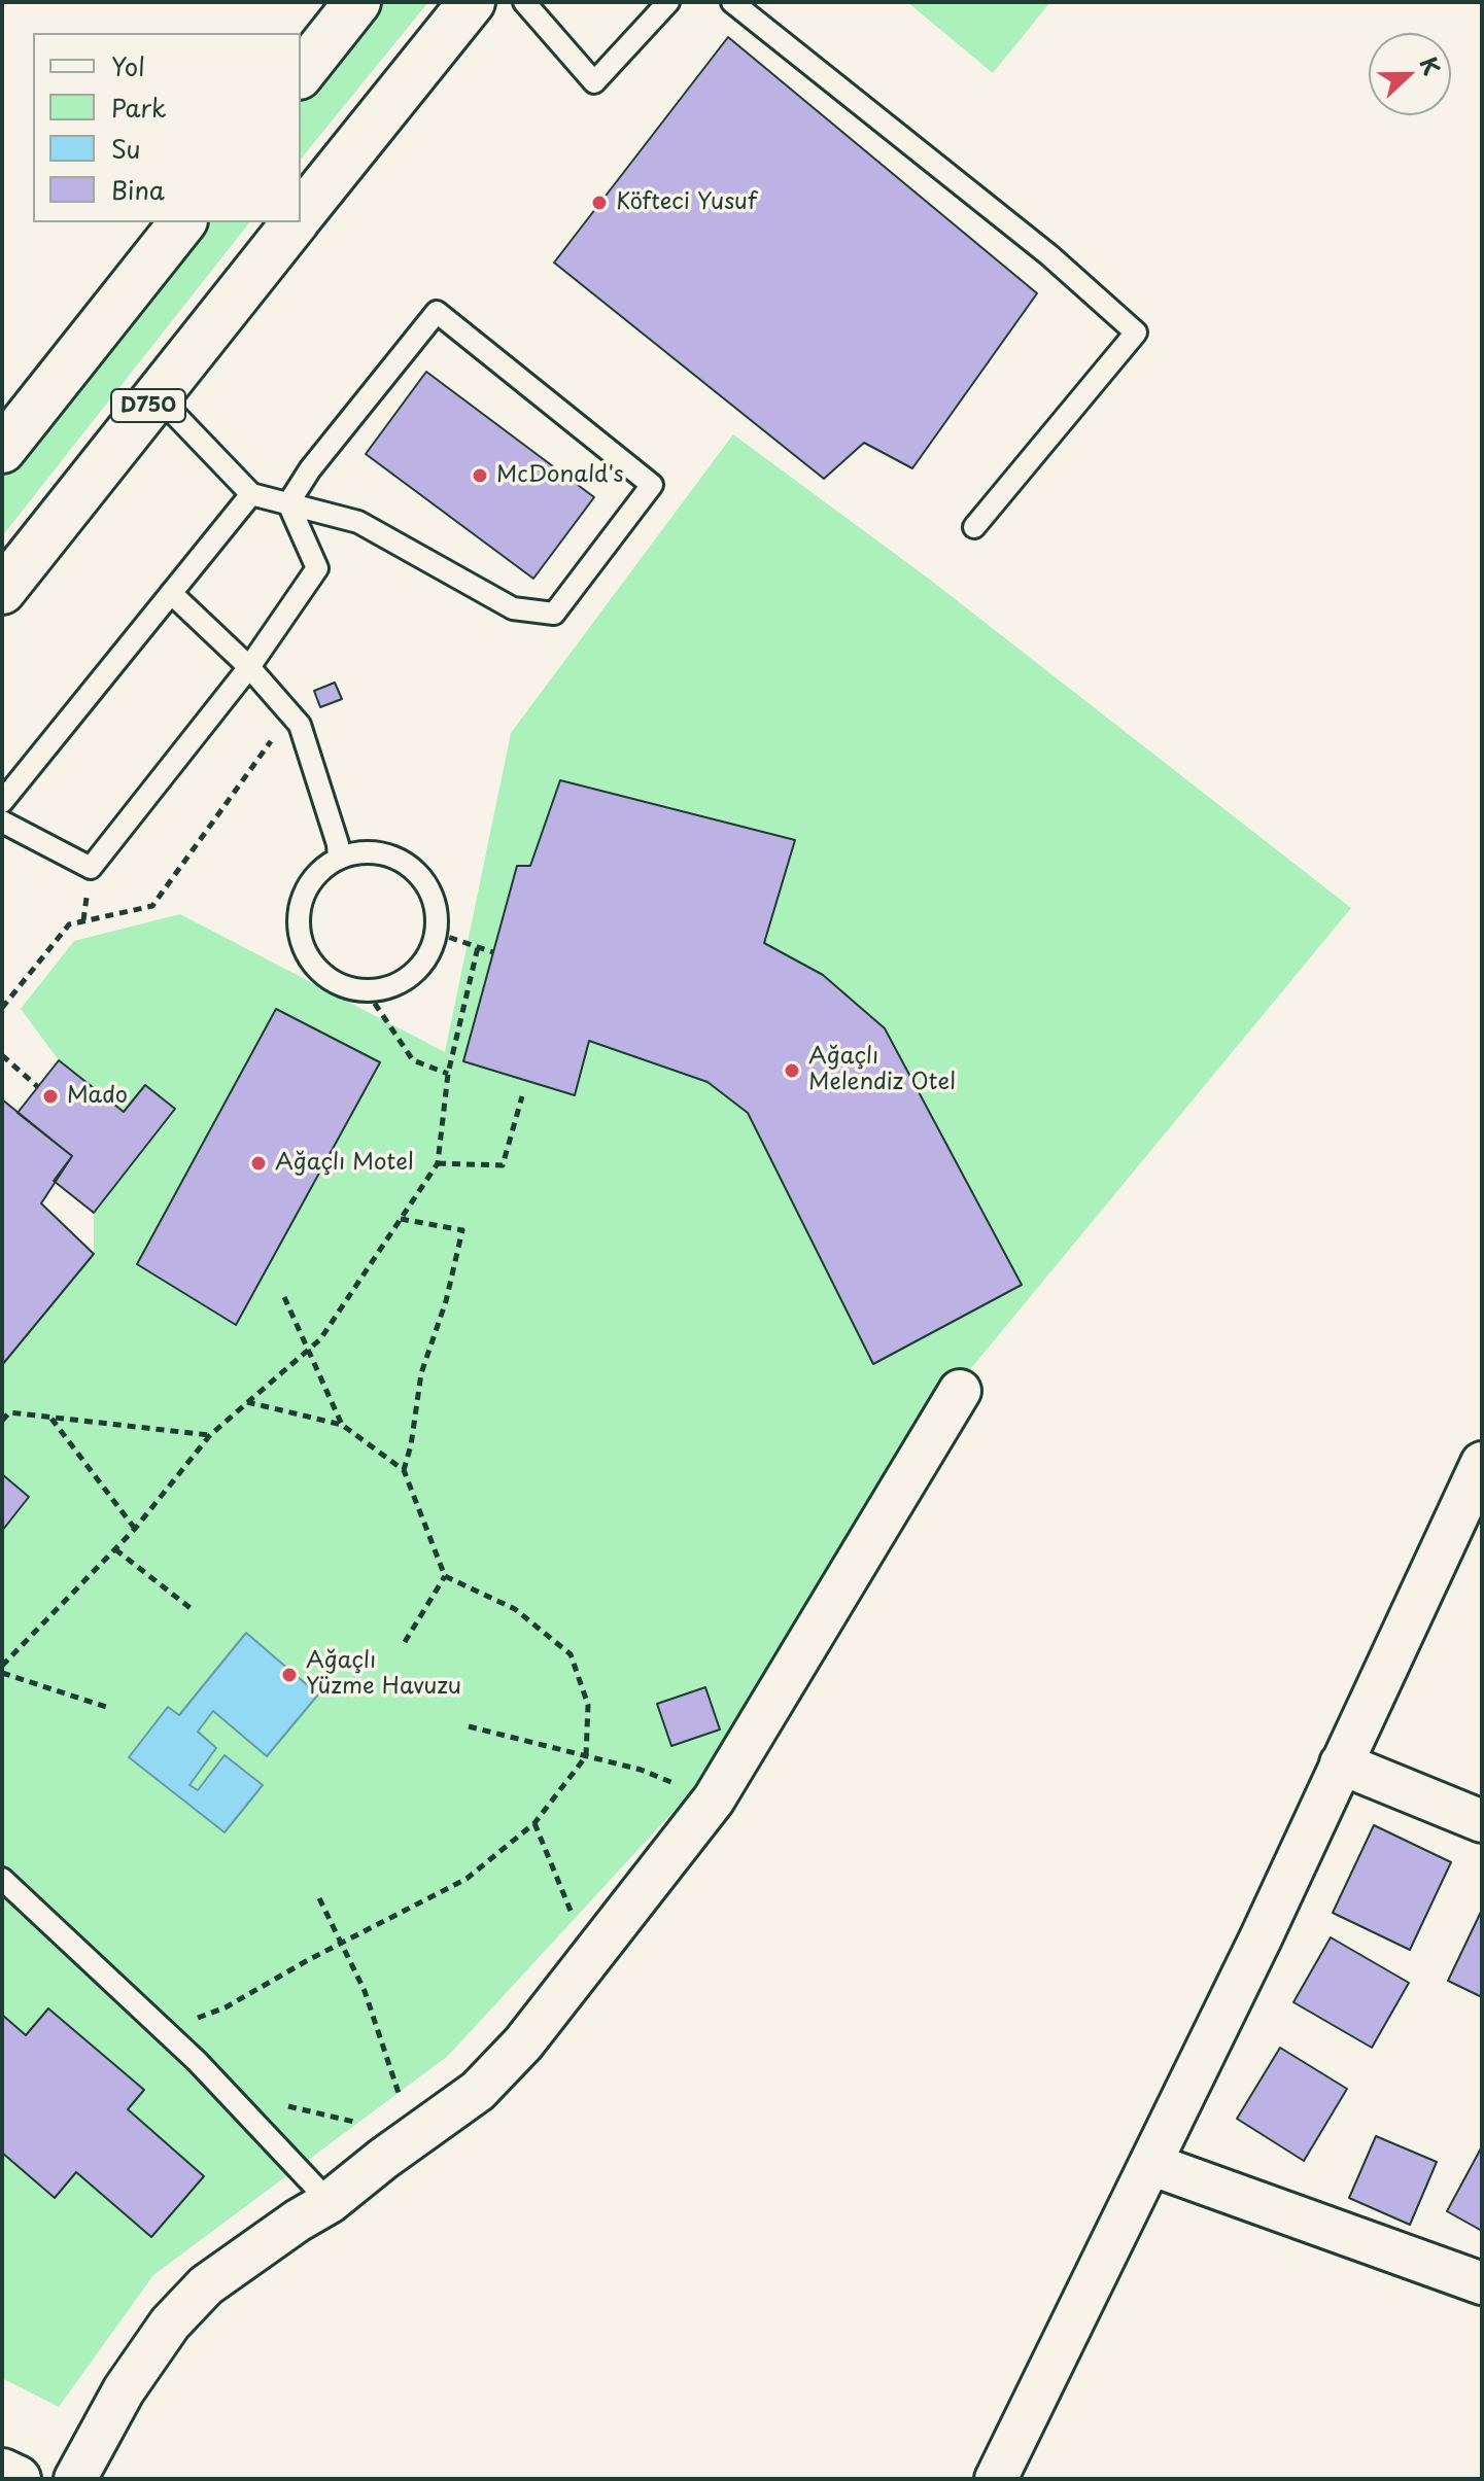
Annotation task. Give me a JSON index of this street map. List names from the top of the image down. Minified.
{"streets":{"highway":["D750"]},"places":["Köfteci Yusuf","McDonald's","Ağaçlı Melendiz Otel","Mado","Ağaçlı Motel","Ağaçlı Yüzme Havuzu"],"legend":["Yol","Park","Su","Bina"],"north":"right"}
